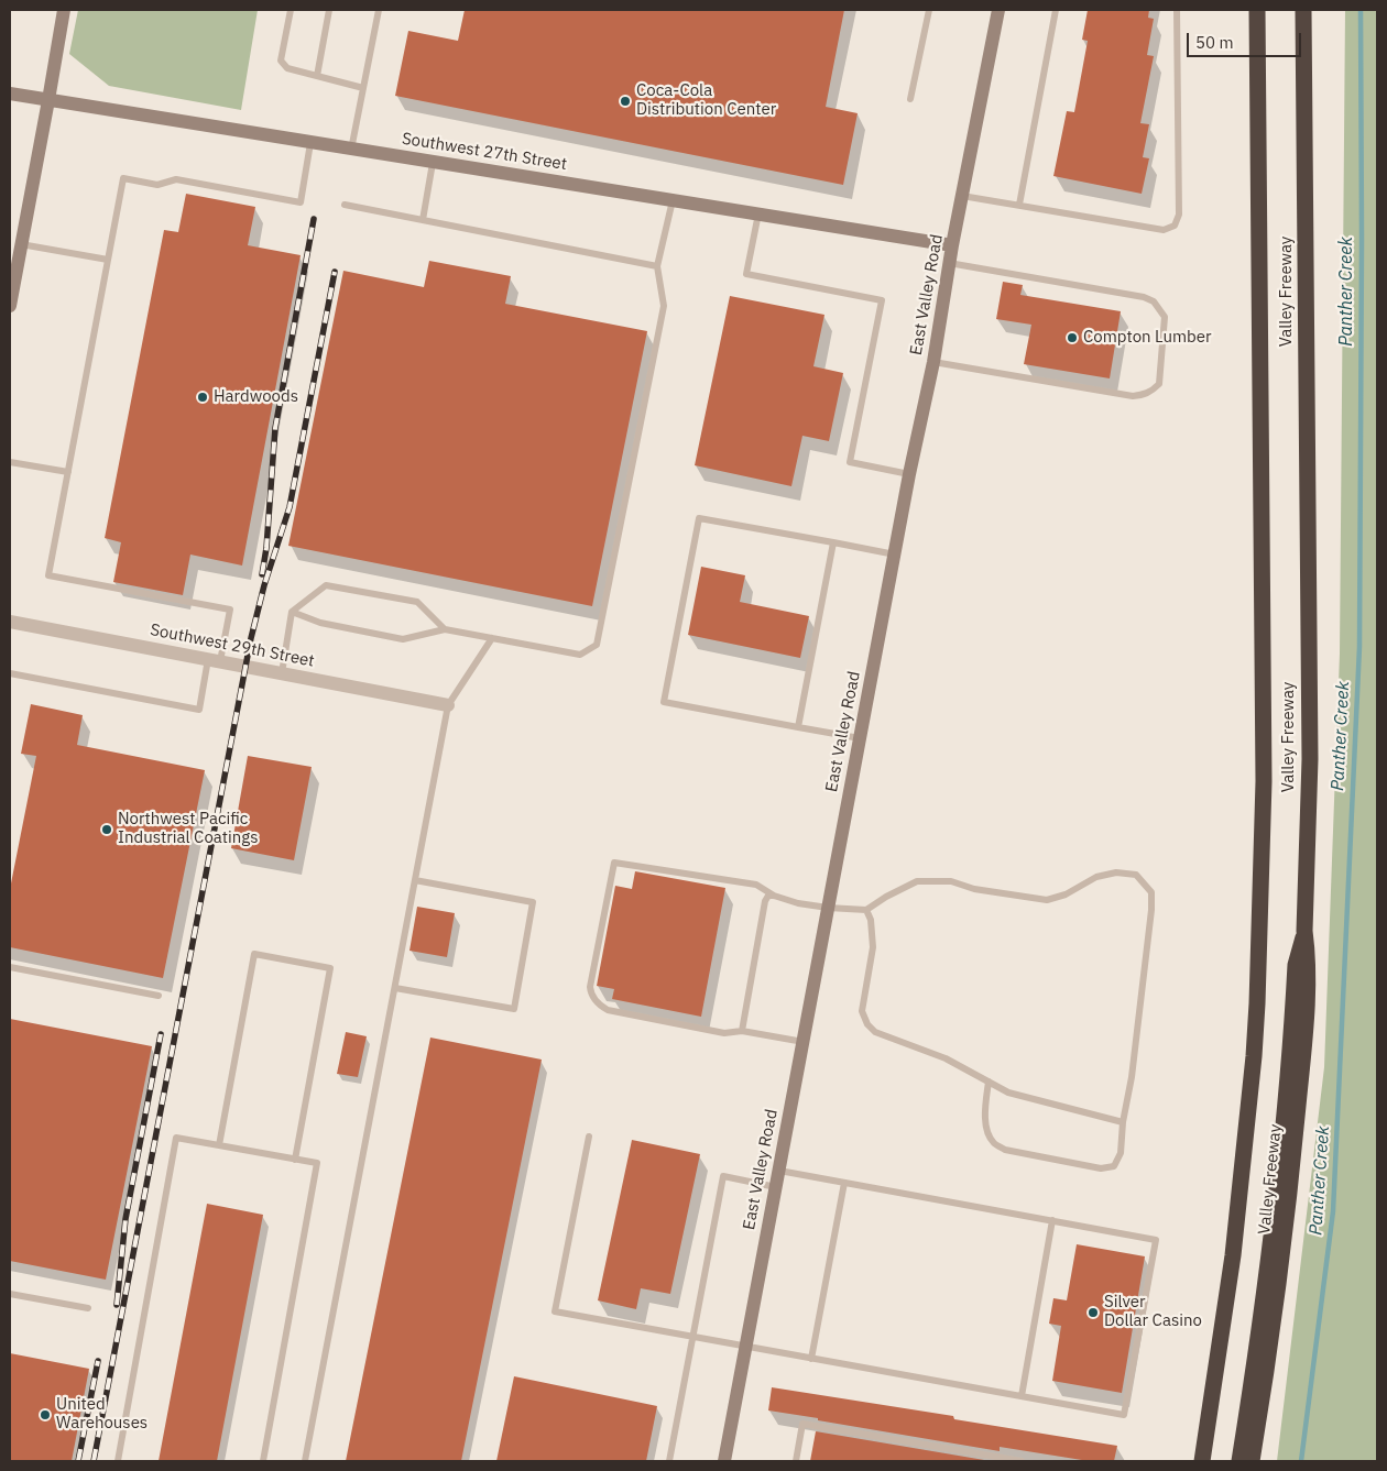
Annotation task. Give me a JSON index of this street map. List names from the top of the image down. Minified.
{"streets":{"highway":["Valley Freeway"],"street":["Southwest 27th Street","East Valley Road","Southwest 29th Street"]},"crossings":[["Southwest 27th Street","East Valley Road"]],"water":["Panther Creek"],"places":["Coca-Cola Distribution Center","Compton Lumber","Hardwoods","Northwest Pacific Industrial Coatings","Silver Dollar Casino","United Warehouses"],"scale_bar":"50 m"}
